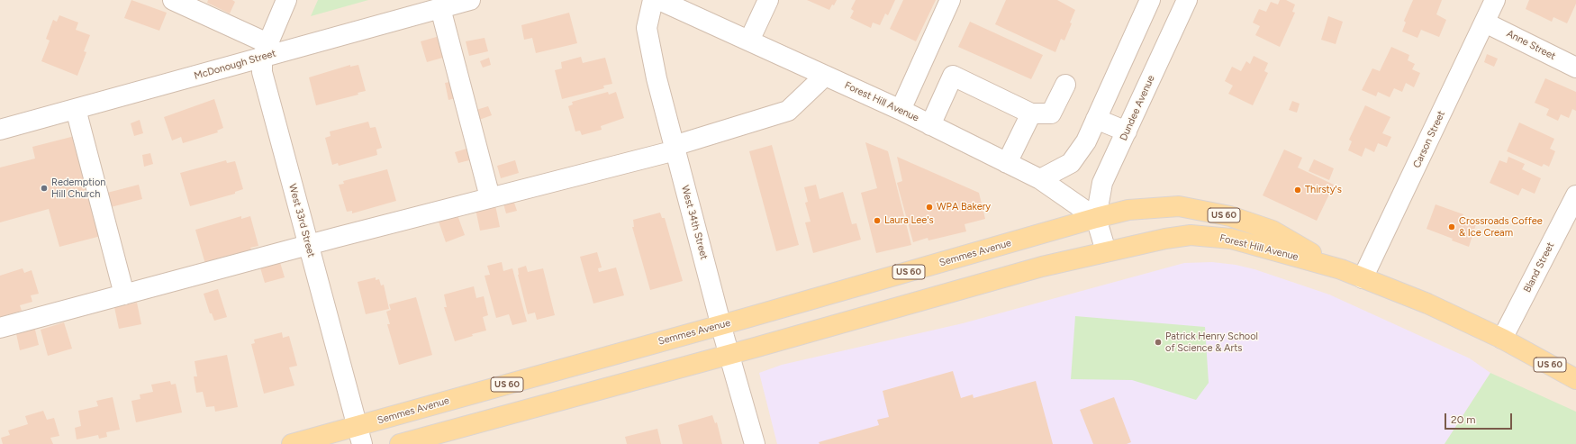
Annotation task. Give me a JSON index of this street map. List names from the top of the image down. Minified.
{"streets":{"main road":["Forest Hill Avenue","US 60","Semmes Avenue"],"street":["Anne Street","McDonough Street","Dundee Avenue","Carson Street","West 33rd Street","West 34th Street","Bland Street"]},"crossings":[["Anne Street","Carson Street"],["McDonough Street","West 33rd Street"],["Forest Hill Avenue","Dundee Avenue"],["Forest Hill Avenue","Carson Street"],["Forest Hill Avenue","US 60"],["Forest Hill Avenue","Semmes Avenue"],["Forest Hill Avenue","Bland Street"],["Dundee Avenue","Semmes Avenue"],["US 60","West 34th Street"],["West 33rd Street","Semmes Avenue"],["West 34th Street","Semmes Avenue"]],"places":["Redemption Hill Church","Thirsty's","WPA Bakery","Laura Lee's","Crossroads Coffee & Ice Cream","Patrick Henry School of Science & Arts"],"scale_bar":"20 m"}
